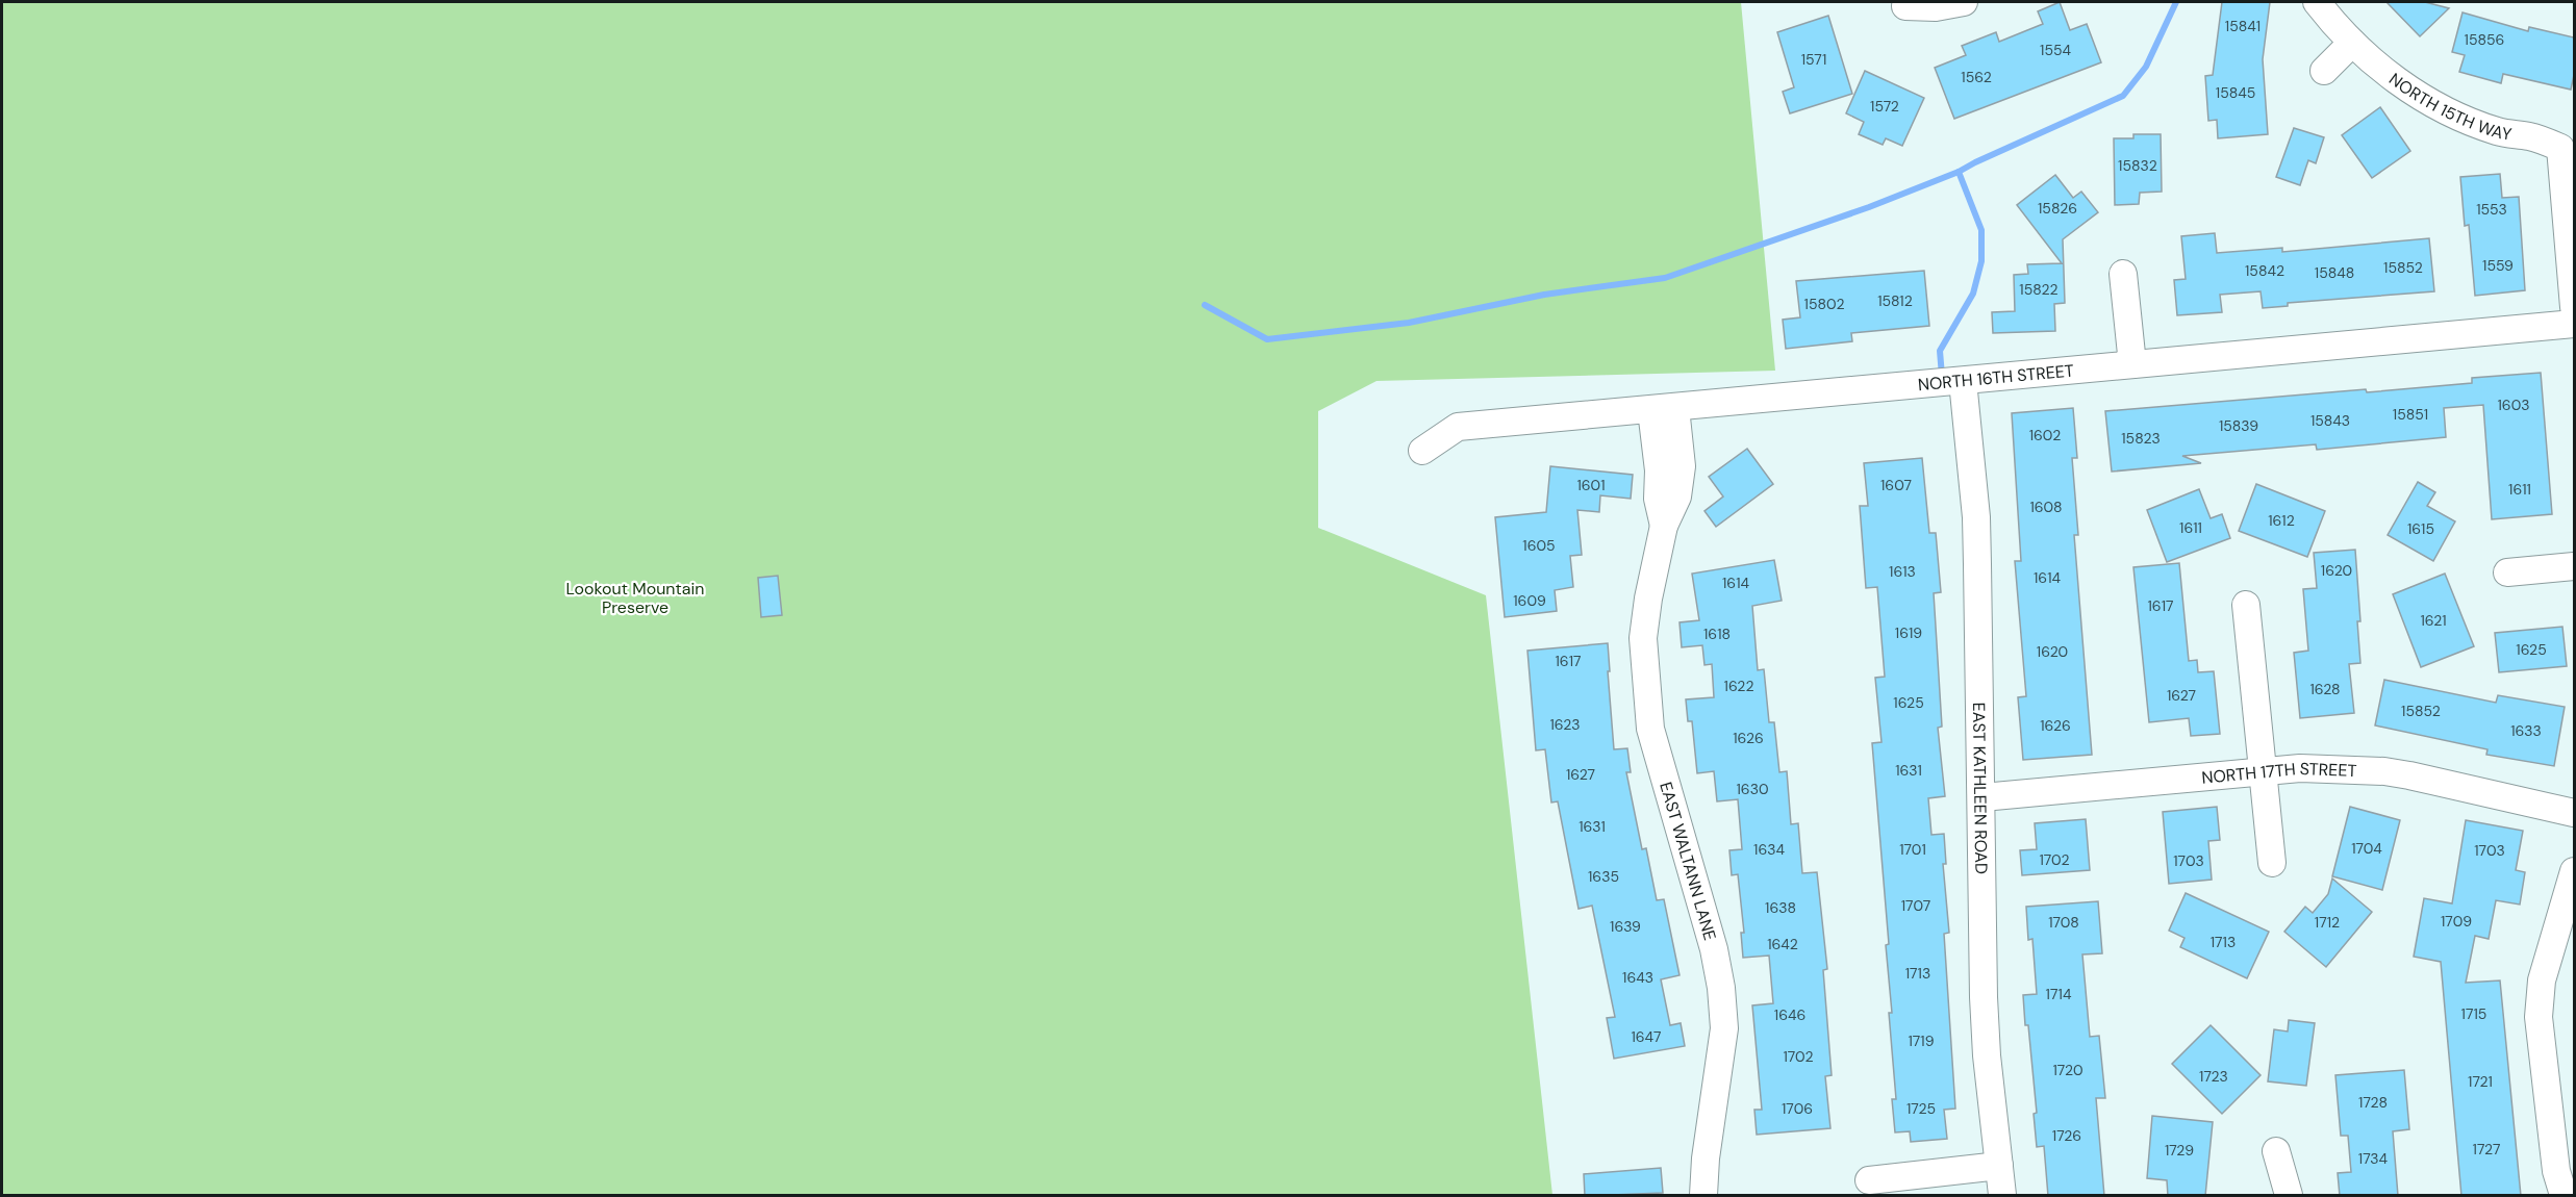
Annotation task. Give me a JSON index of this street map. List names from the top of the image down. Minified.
{"streets":{"street":["NORTH 15TH WAY","NORTH 16TH STREET","NORTH 17TH STREET","EAST KATHLEEN ROAD","EAST WALTANN LANE"]},"crossings":[["NORTH 16TH STREET","EAST KATHLEEN ROAD"],["NORTH 16TH STREET","EAST WALTANN LANE"],["NORTH 17TH STREET","EAST KATHLEEN ROAD"]],"parks":["Lookout Mountain Preserve"],"house_numbers":["15841","15856","1554","1571","1562","15845","1572","15832","15826","1553","1559","15852","15842","15848","15822","15812","15802","1603","15851","15843","15839","1602","15823","1601","1607","1611","1608","1612","1611","1615","1605","1620","1613","1614","1614","1609","1617","1621","1619","1618","1625","1620","1617","1622","1628","1627","1625","15852","1623","1626","1633","1626","1631","1627","1630","1631","1704","1634","1701","1703","1702","1703","1635","1707","1638","1709","1708","1712","1639","1713","1642","1713","1643","1714","1715","1646","1647","1719","1702","1720","1723","1721","1728","1706","1725","1726","1727","1729","1734"]}
